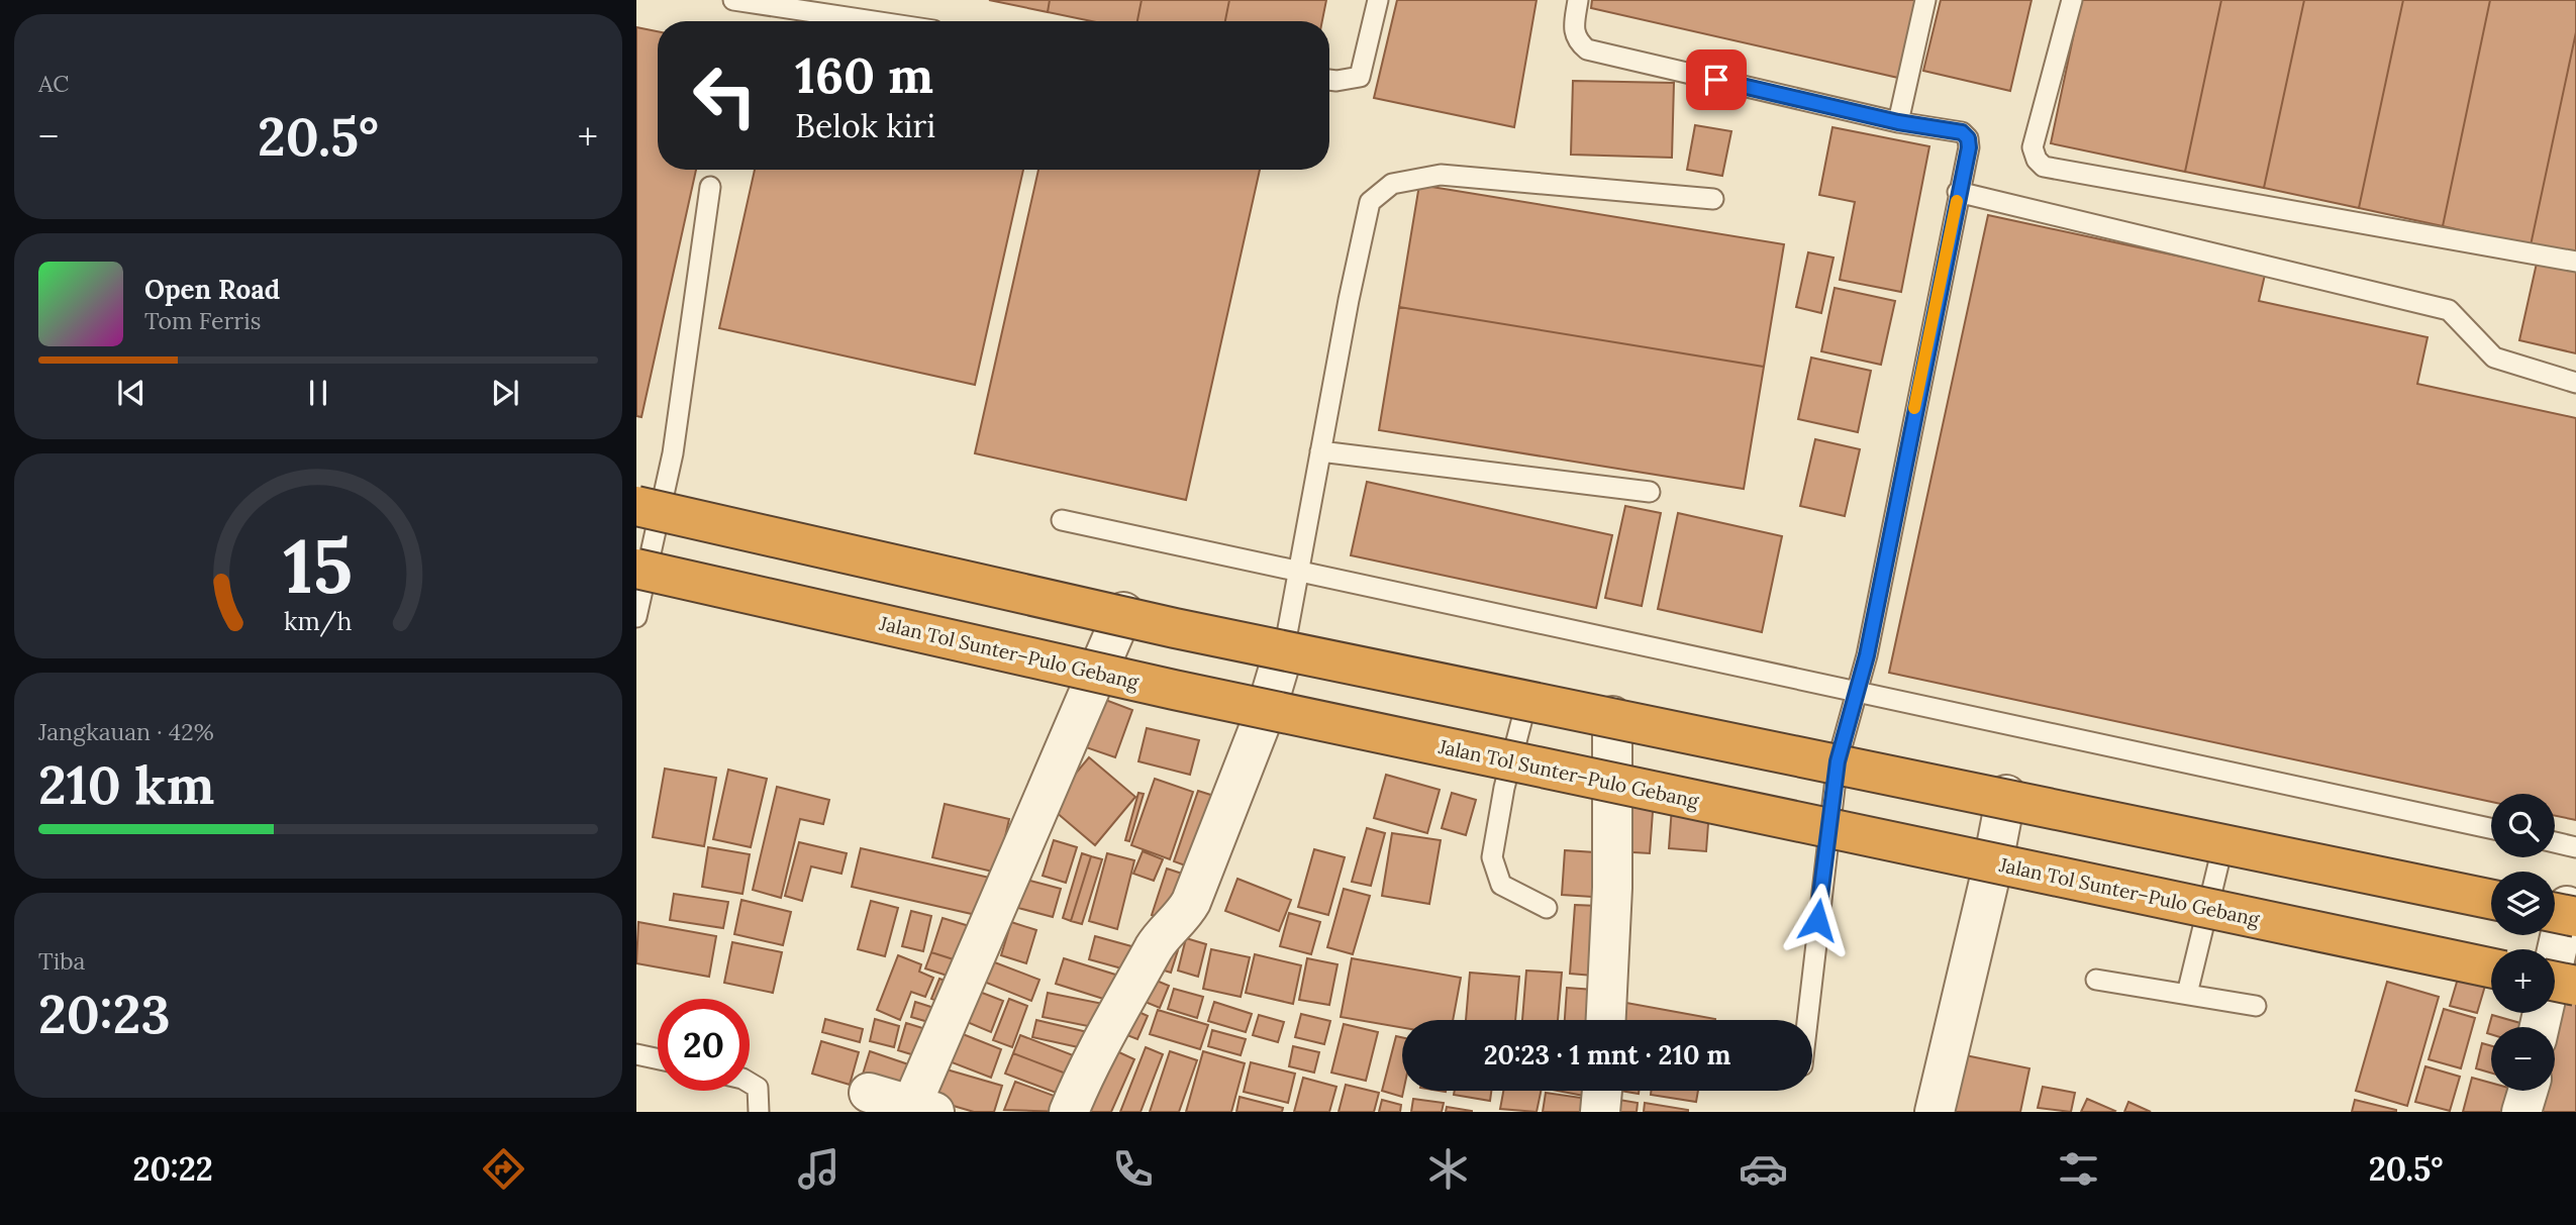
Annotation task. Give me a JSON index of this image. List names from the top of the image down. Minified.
{"streets":{"highway":["Jalan Tol Sunter–Pulo Gebang"]},"page":{"tile":["AC",["Jangkauan · 42%","210 km"],["Tiba","20:23"]],"turn":["160 m","Belok kiri"],"heat":["−","20.5°","+"],"song":["Open Road","Tom Ferris"],"map_buttons":["+","−"],"limit":"20","trip":"20:23 · 1 mnt · 210 m","tabs":["20:22","20.5°"],"gauge":["15","km/h"]}}
